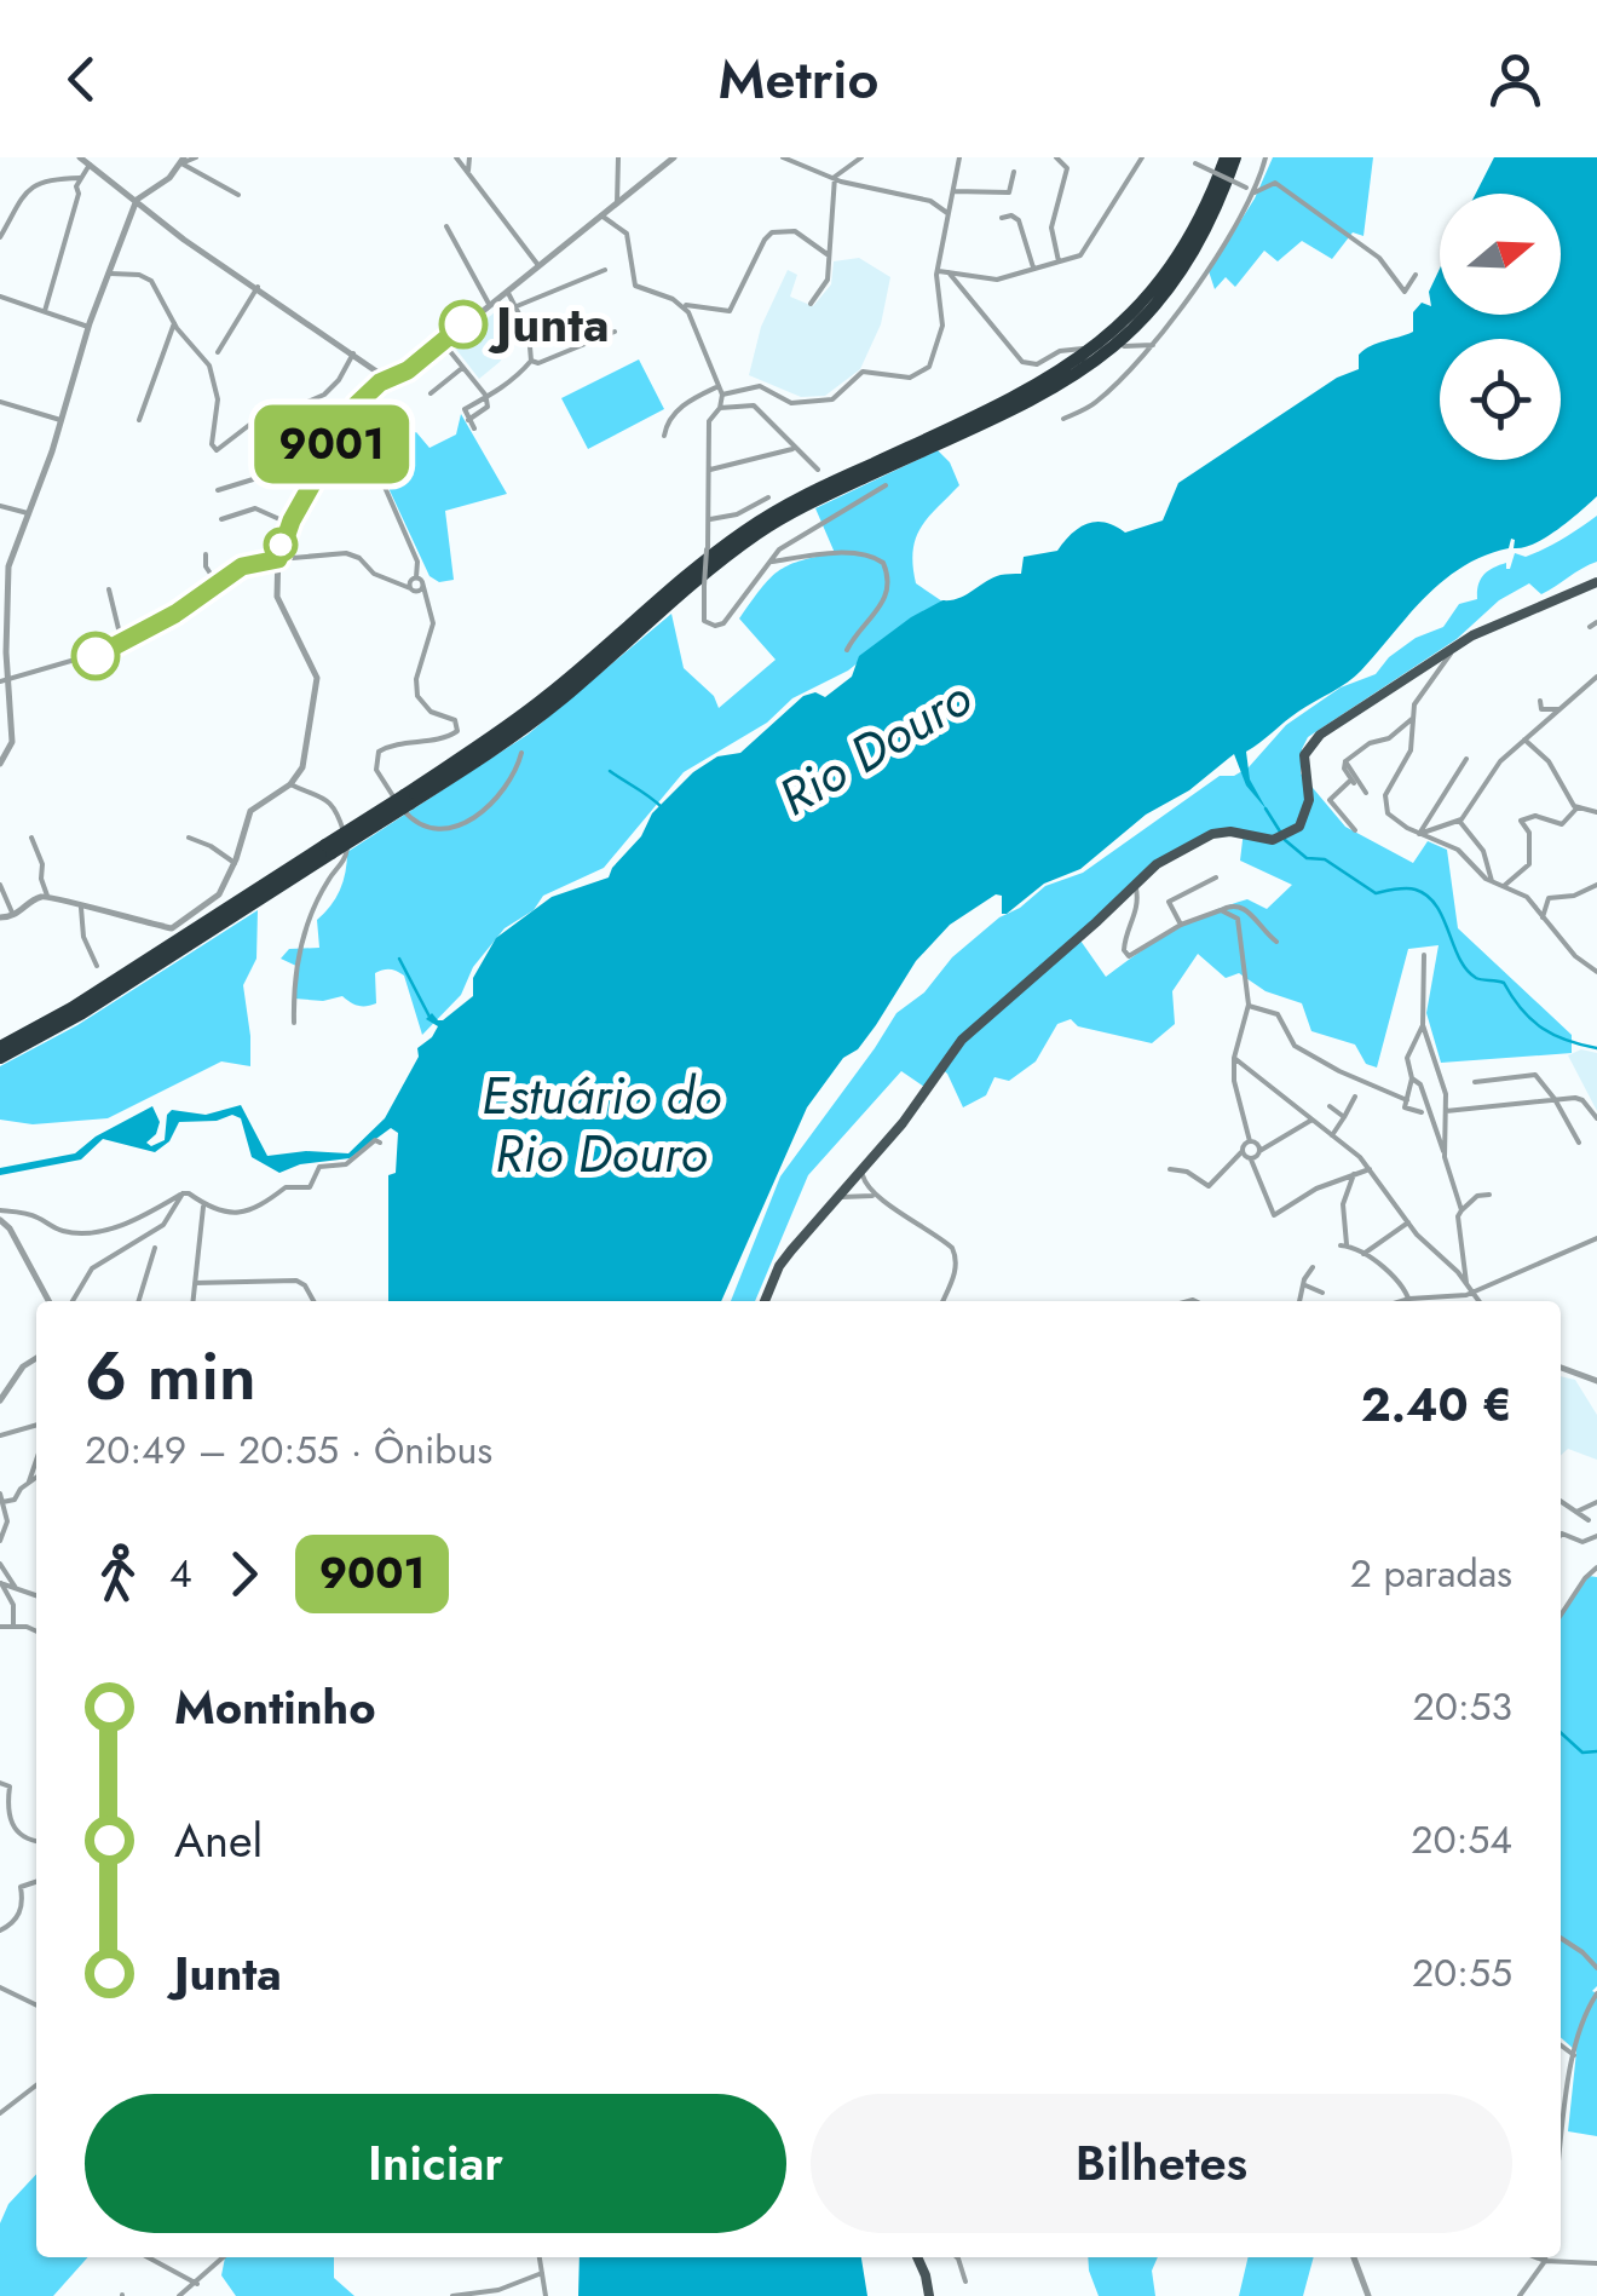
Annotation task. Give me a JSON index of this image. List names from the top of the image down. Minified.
{"water":["Rio Douro","Estuário do Rio Douro"],"places":["Junta"],"lines":["bus line 9001"],"north":"right","page":{"header":"Metrio","on_map":"9001","heading":["6 min","20:49 – 20:55 · Ônibus","2.40 €"],"legs":["4","9001","2 paradas"],"list":[{"name":"Montinho","value":"20:53"},{"name":"Anel","value":"20:54"},{"name":"Junta","value":"20:55"}],"buttons":["Iniciar","Bilhetes"]}}
